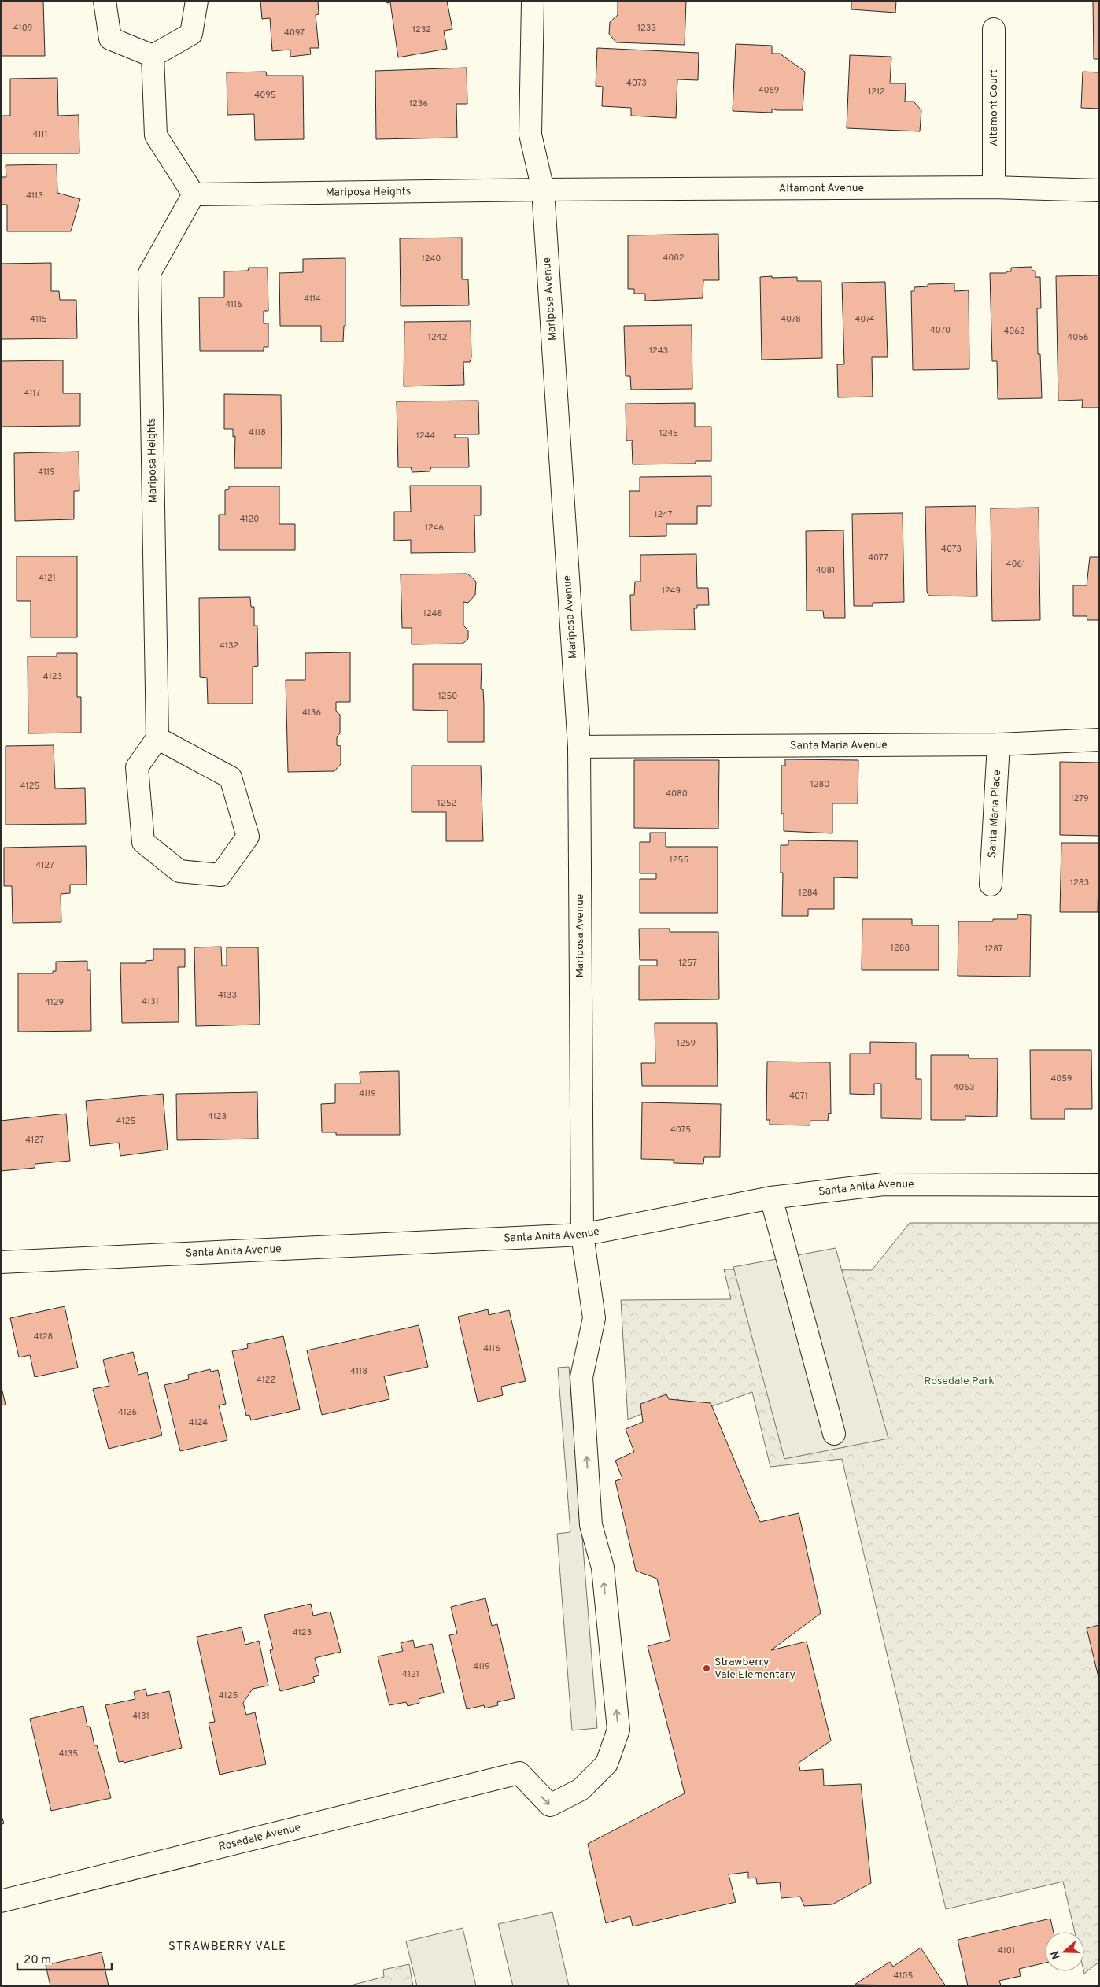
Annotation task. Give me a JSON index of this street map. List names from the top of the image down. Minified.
{"streets":{"street":["Altamont Court","Altamont Avenue","Mariposa Heights","Mariposa Avenue","Santa Maria Avenue","Santa Maria Place","Santa Anita Avenue","Rosedale Avenue"]},"crossings":[["Altamont Court","Altamont Avenue"],["Altamont Avenue","Mariposa Heights"],["Altamont Avenue","Mariposa Avenue"],["Mariposa Heights","Mariposa Avenue"],["Mariposa Avenue","Santa Maria Avenue"],["Mariposa Avenue","Santa Anita Avenue"],["Mariposa Avenue","Rosedale Avenue"],["Santa Maria Avenue","Santa Maria Place"]],"districts":["STRAWBERRY VALE"],"parks":["Rosedale Park"],"places":["Strawberry Vale Elementary"],"house_numbers":["4109","1233","1232","4097","4073","4069","1212","4095","1236","4111","4113","4082","1240","4114","4116","4115","4078","4074","4070","4062","1242","4056","1243","4117","4118","1245","1244","4119","1247","4120","1246","4073","4077","4061","4081","4121","1249","1248","4132","4123","1250","4136","1280","4125","4080","1279","1252","1255","4127","1283","1284","1288","1287","1257","4133","4131","4129","1259","4059","4063","4119","4071","4123","4125","4075","4127","4128","4116","4118","4122","4126","4124","4123","4119","4121","4125","4131","4135","4101","4105"],"scale_bar":"20 m","north":"left"}
